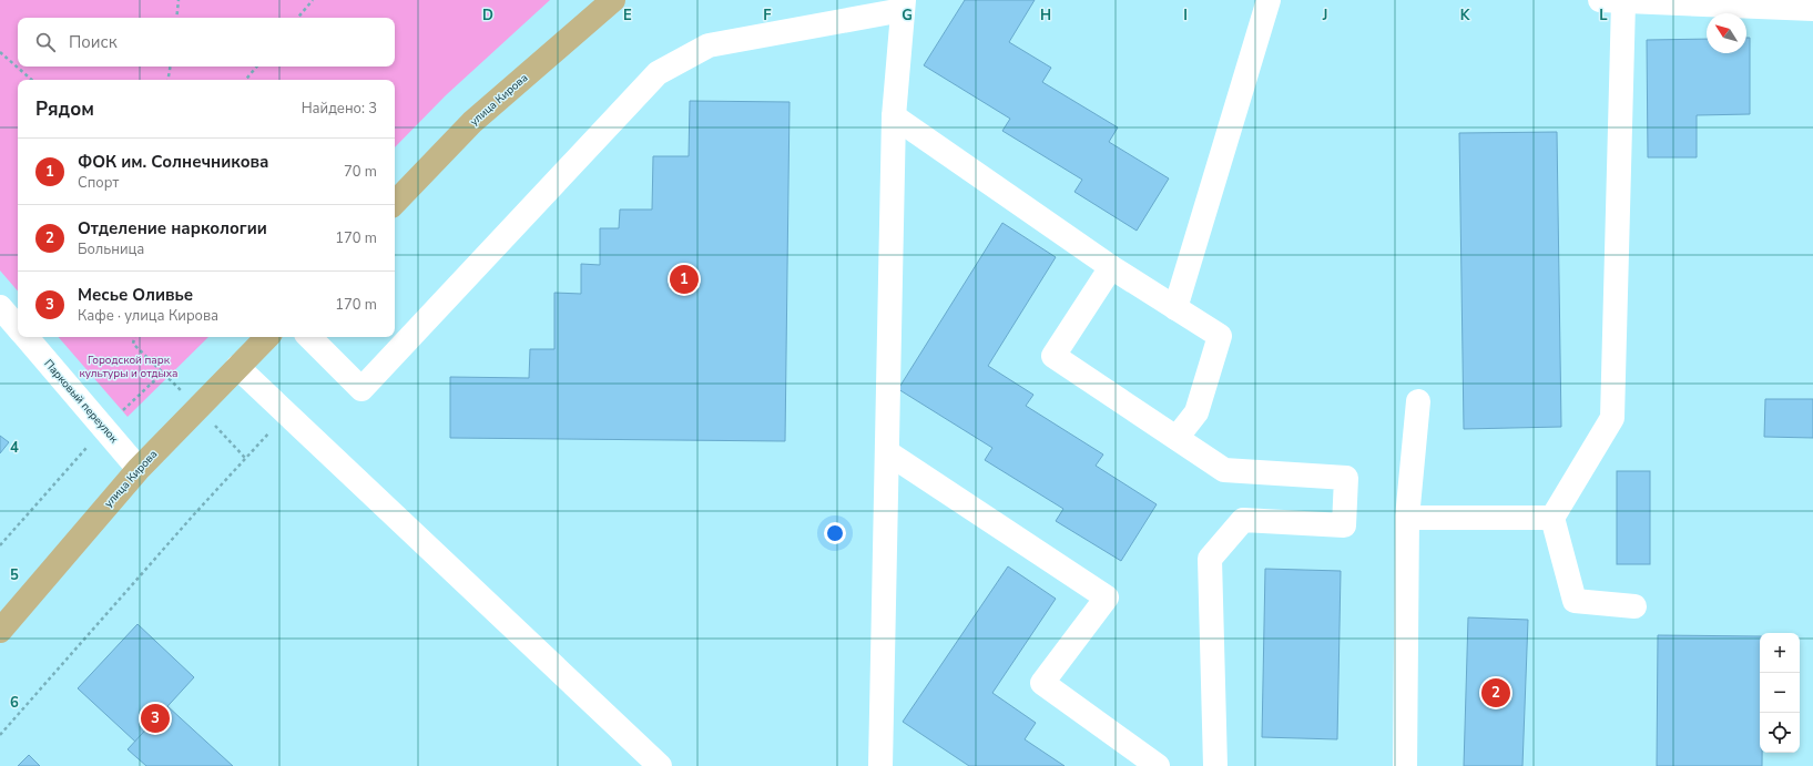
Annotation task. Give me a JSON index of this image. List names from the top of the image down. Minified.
{"streets":{"main road":["улица Кирова"],"street":["Парковый переулок"]},"crossings":[["улица Кирова","Парковый переулок"]],"parks":["Городской парк культуры и отдыха"],"north":"top left","page":{"search":"Поиск","heading":["Рядом","Найдено: 3"],"list":[{"mark":"1","name":"ФОК им. Солнечникова","note":"Спорт","value":"70 m"},{"mark":"2","name":"Отделение наркологии","note":"Больница","value":"170 m"},{"mark":"3","name":"Месье Оливье","note":"Кафе · улица Кирова","value":"170 m"}],"pins":["1","2","3"],"map_buttons":["+","−"]},"grid":{"columns":["D","E","F","G","H","I","J","K","L"],"rows":["4","5","6"]}}
